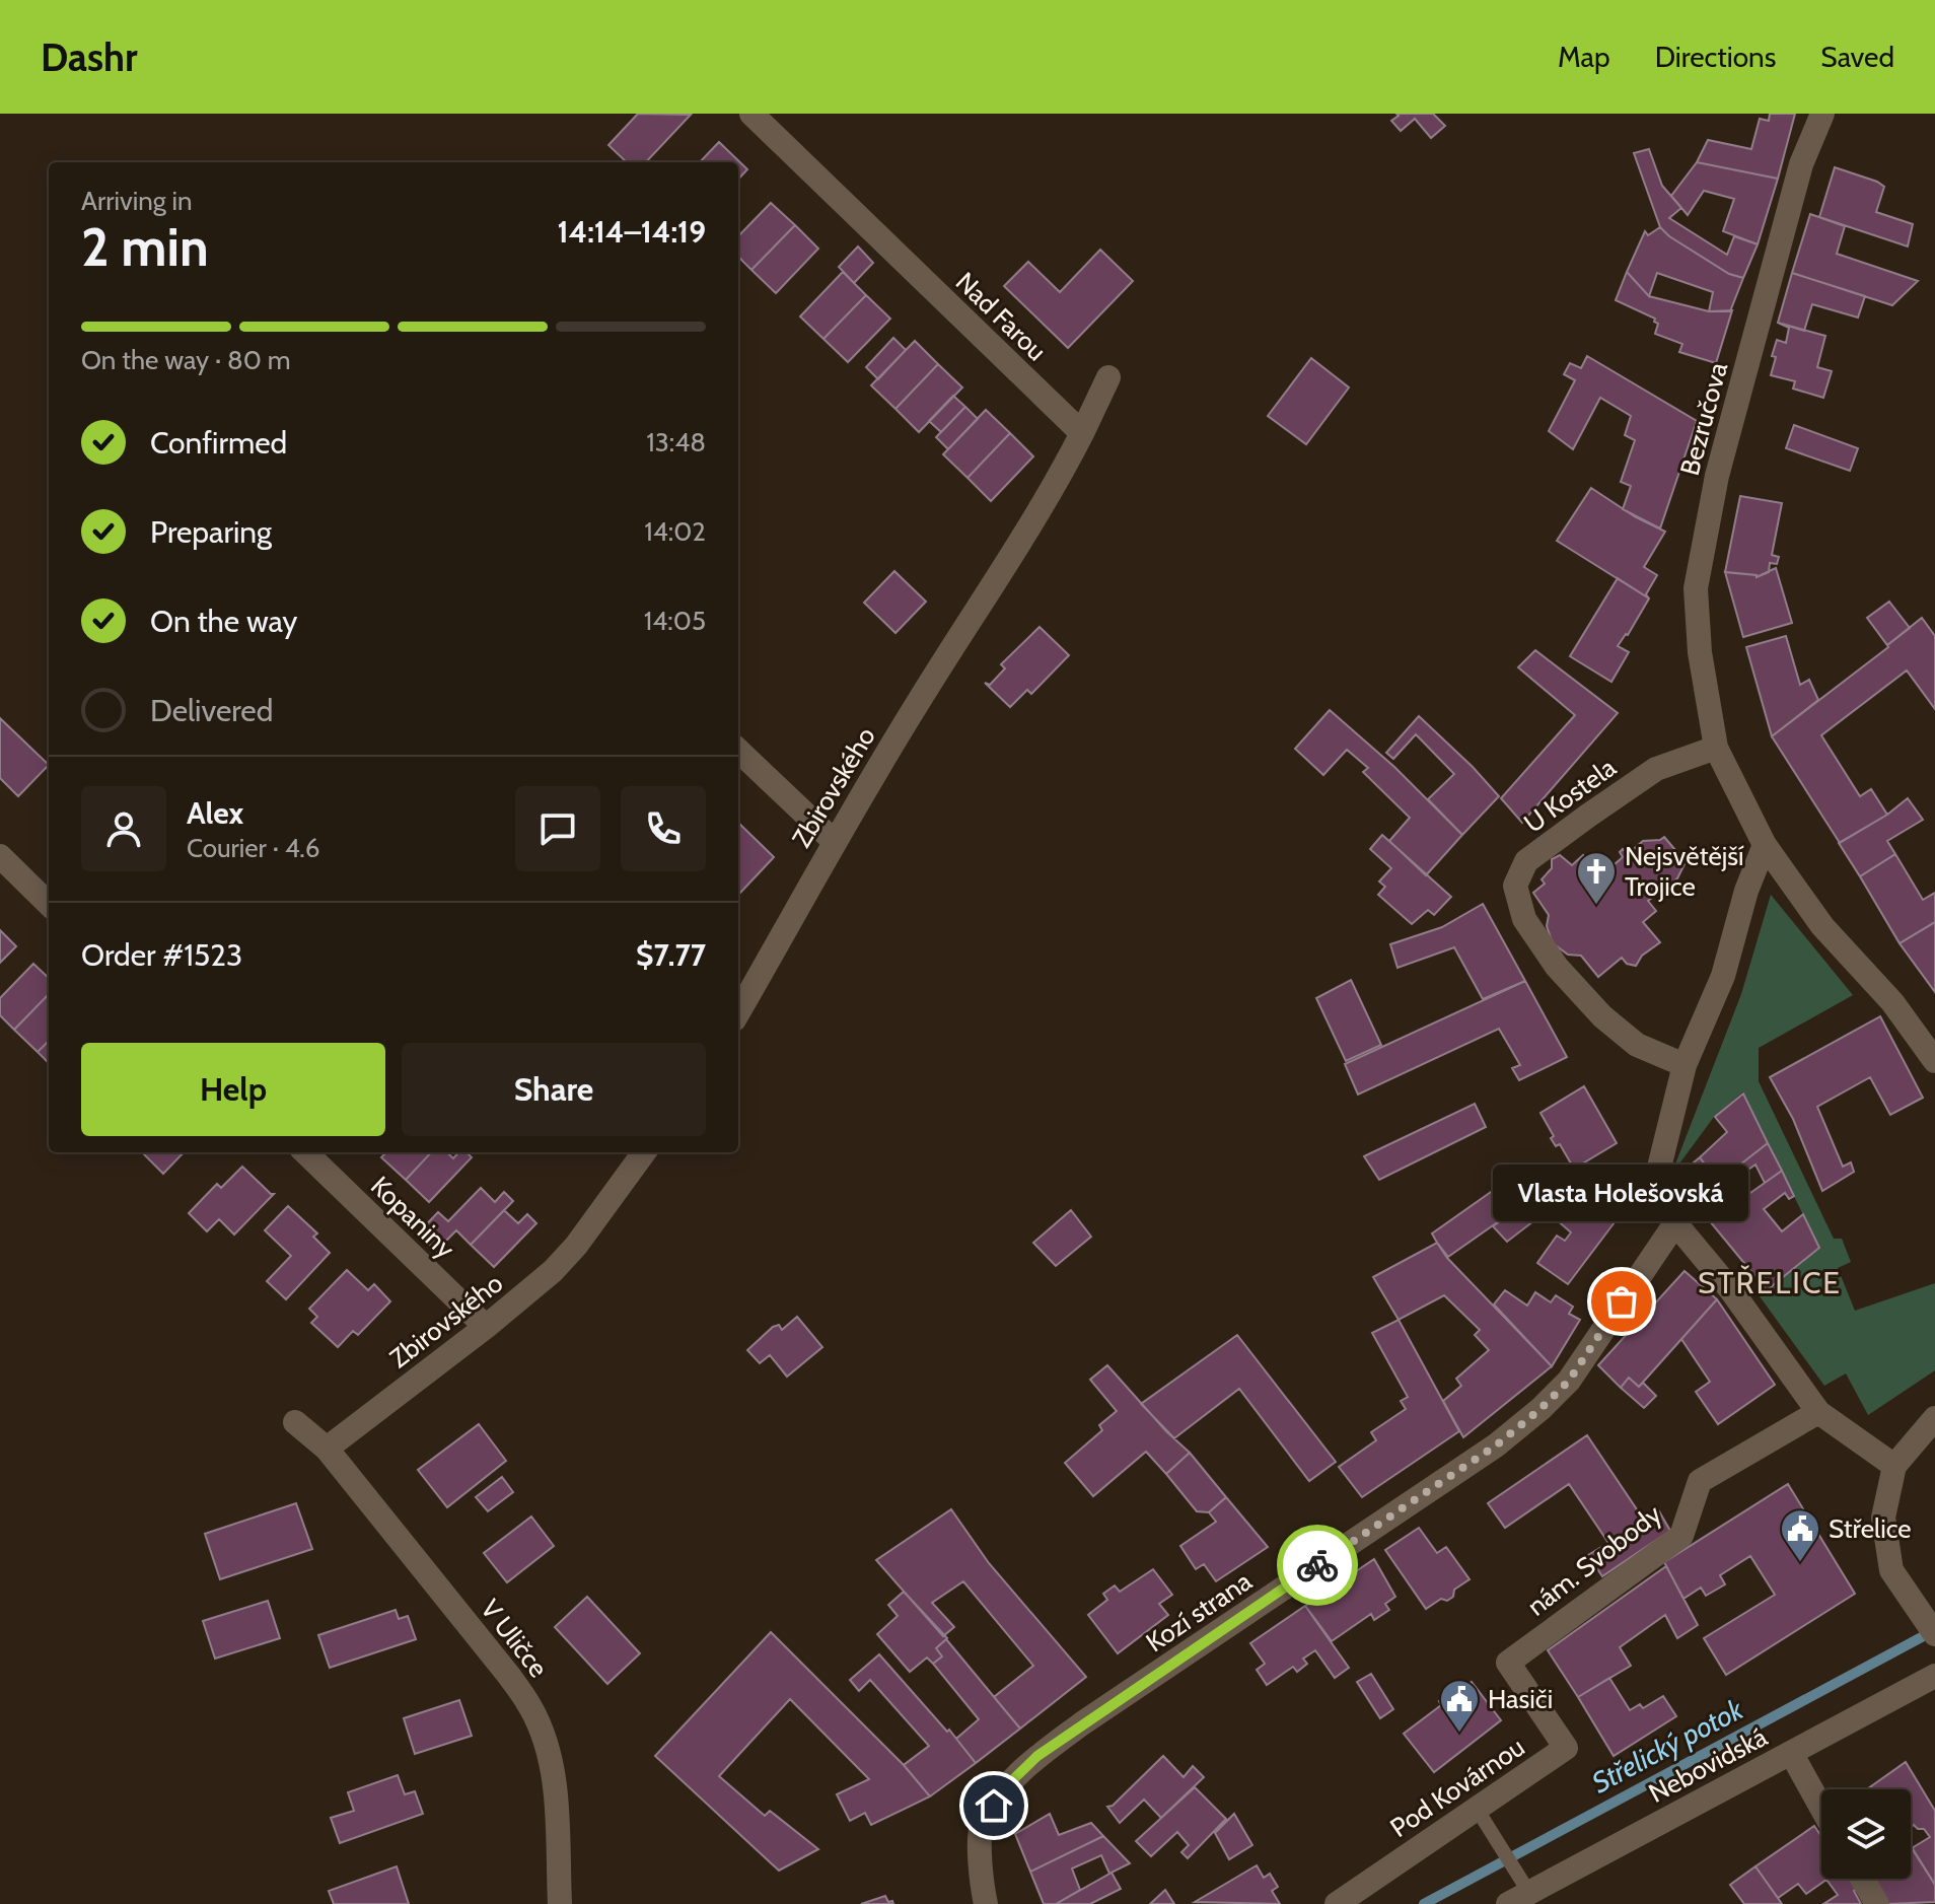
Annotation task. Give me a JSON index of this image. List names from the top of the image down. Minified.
{"streets":{"street":["Nad Farou","Bezručova","Zbirovského","U Kostela","Kopaniny","nám. Svobody","Kozí strana","V Uličce","Nebovidská","Pod Kovárnou"]},"crossings":[["Nad Farou","Zbirovského"],["Bezručova","U Kostela"],["Zbirovského","Kopaniny"],["Zbirovského","V Uličce"],["nám. Svobody","Pod Kovárnou"]],"districts":["STŘELICE"],"water":["Střelický potok"],"places":{"church":["Nejsvětější Trojice"],"other":["Vlasta Holešovská"],"public building":["Střelice","Hasiči"]},"page":{"header":"Dashr","nav":["Map","Directions","Saved"],"heading":["2 min","Arriving in","14:14–14:19"],"panel":["Alex","Courier · 4.6","Order #1523","$7.77"],"bar":"On the way · 80 m","list":[["Confirmed","13:48"],["Preparing","14:02"],["On the way","14:05"],"Delivered"],"buttons":["Help","Share"],"bubble":"Vlasta Holešovská"}}
